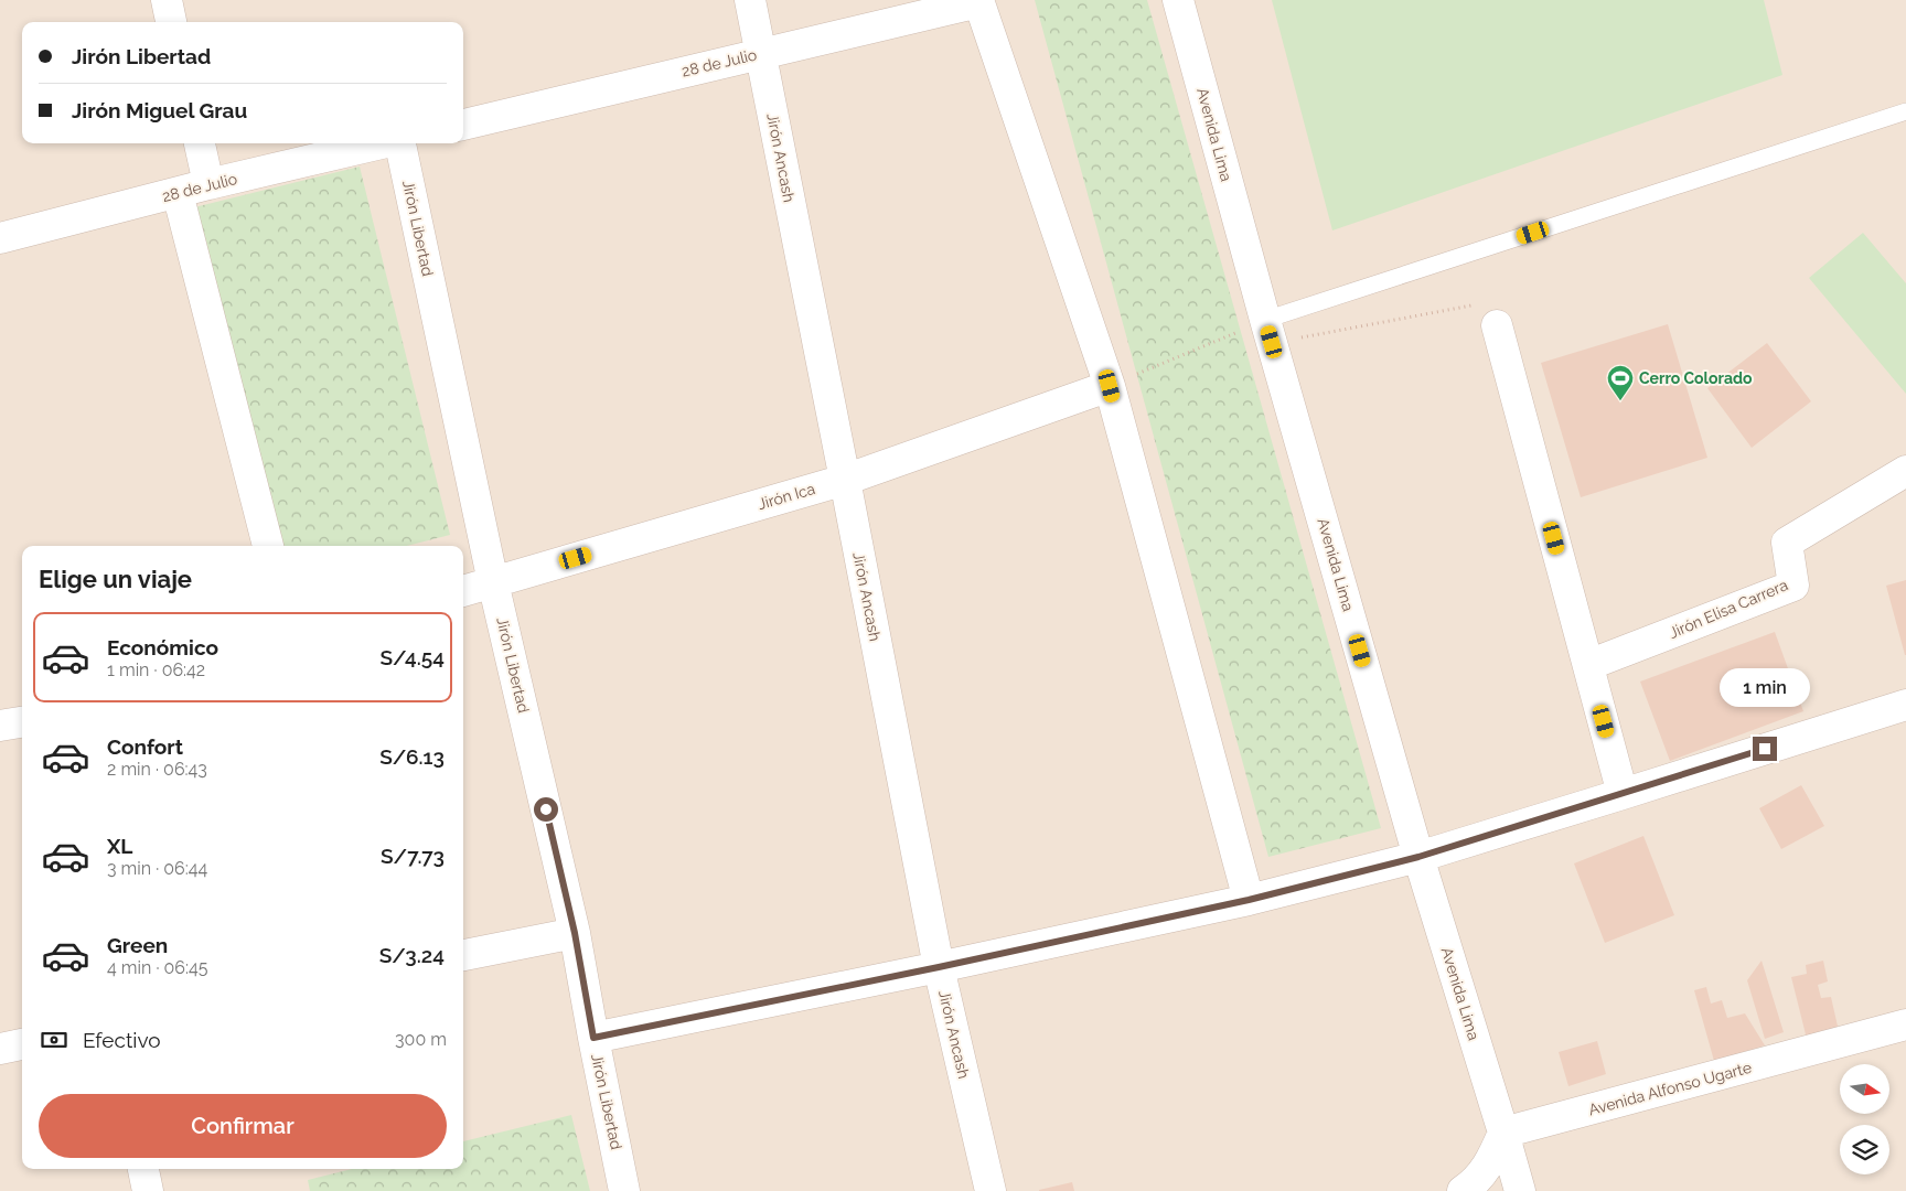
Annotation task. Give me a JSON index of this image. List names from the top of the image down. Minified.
{"streets":{"street":["28 de Julio","Avenida Lima","Jirón Ancash","Jirón Libertad","Jirón Ica","Jirón Elisa Carrera","Avenida Alfonso Ugarte"]},"crossings":[["28 de Julio","Jirón Ancash"],["Avenida Lima","Avenida Alfonso Ugarte"],["Jirón Ancash","Jirón Ica"],["Jirón Libertad","Jirón Ica"]],"places":{"sports":["Cerro Colorado"]},"north":"right","page":{"banner":["Jirón Libertad","Jirón Miguel Grau"],"heading":"Elige un viaje","list":[{"name":"Económico","note":"1 min · 06:42","value":"S/4.54"},{"name":"Confort","note":"2 min · 06:43","value":"S/6.13"},{"name":"XL","note":"3 min · 06:44","value":"S/7.73"},{"name":"Green","note":"4 min · 06:45","value":"S/3.24"}],"bubble":"1 min","pay":["Efectivo","300 m"],"buttons":"Confirmar"}}
